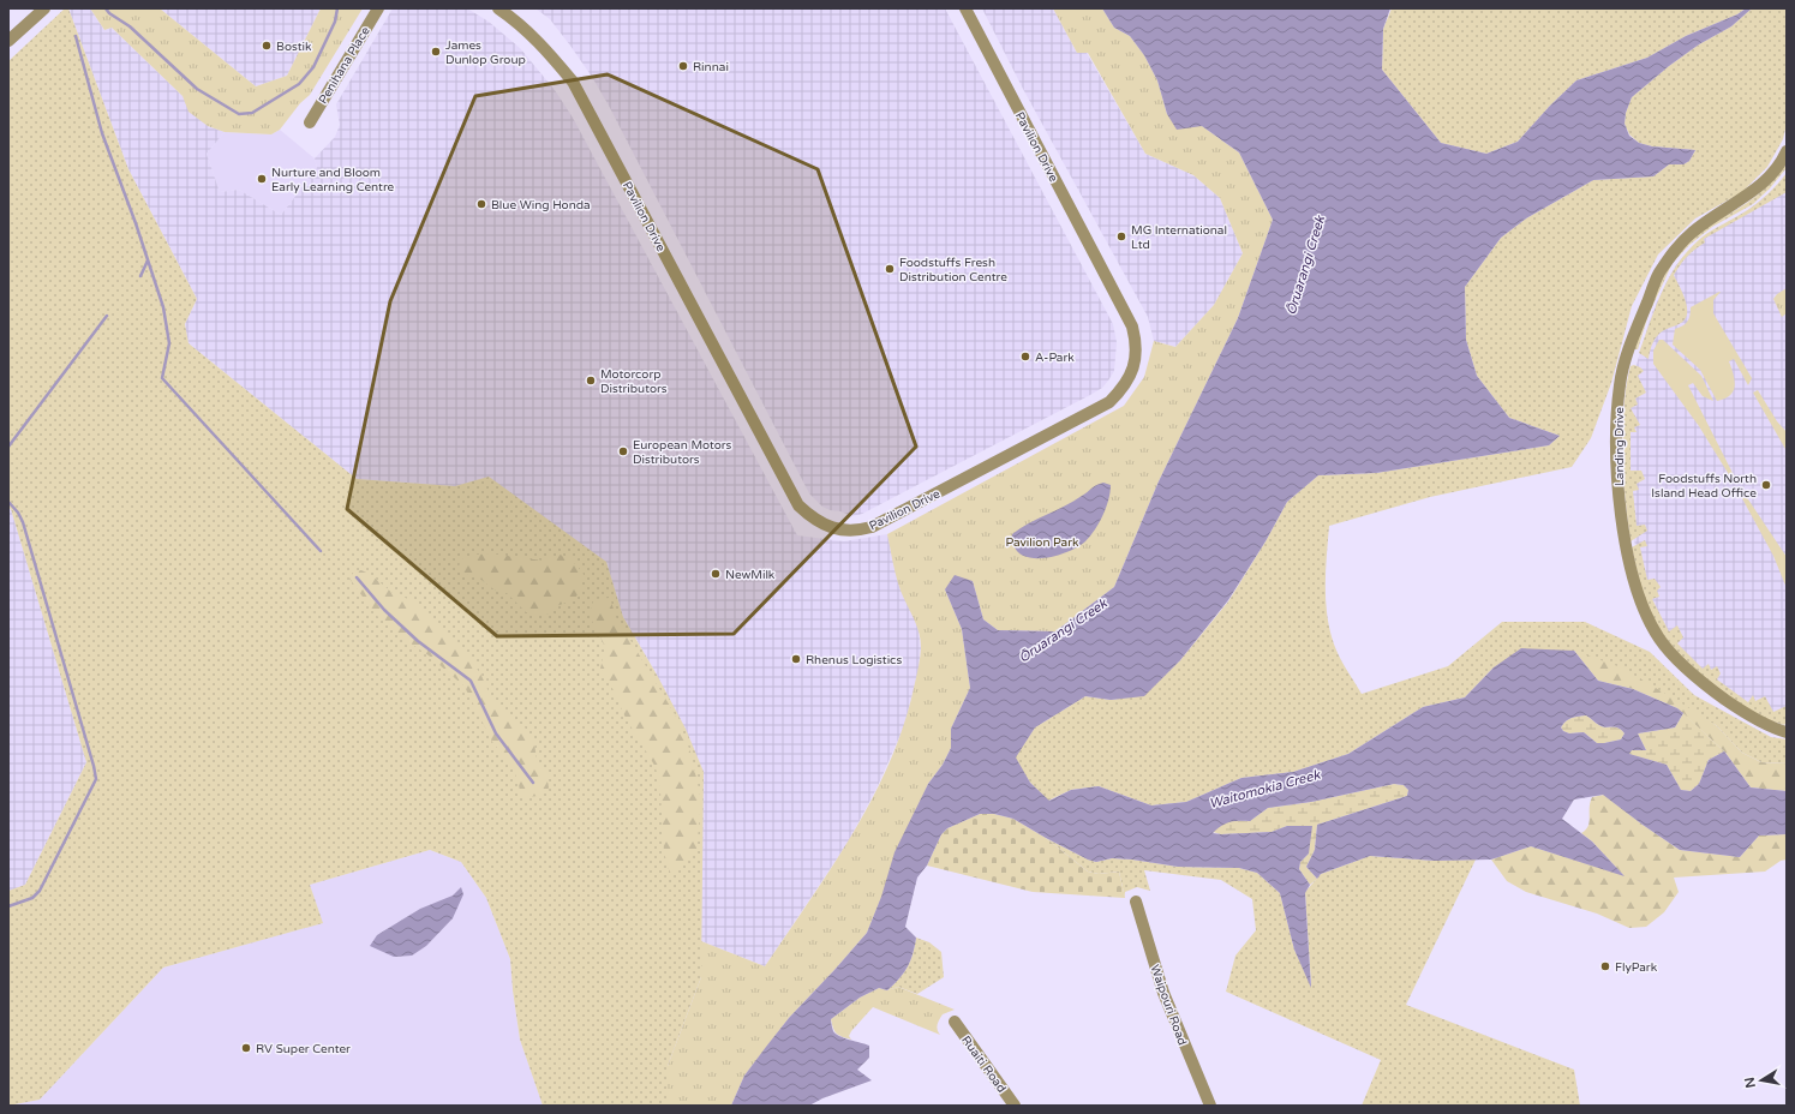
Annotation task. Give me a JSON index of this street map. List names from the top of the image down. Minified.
{"streets":{"street":["Penihana Place","Pavilion Drive","Landing Drive","Waipouri Road","Ruaiti Road"]},"water":["Ōruarangi Creek","Waitomokia Creek"],"parks":["Pavilion Park"],"places":["Bostik","James Dunlop Group","Rinnai","Nurture and Bloom Early Learning Centre","Blue Wing Honda","MG International Ltd","Foodstuffs Fresh Distribution Centre","A-Park","Motorcorp Distributors","European Motors Distributors","Foodstuffs North Island Head Office","NewMilk","Rhenus Logistics","FlyPark","RV Super Center"],"north":"left"}
